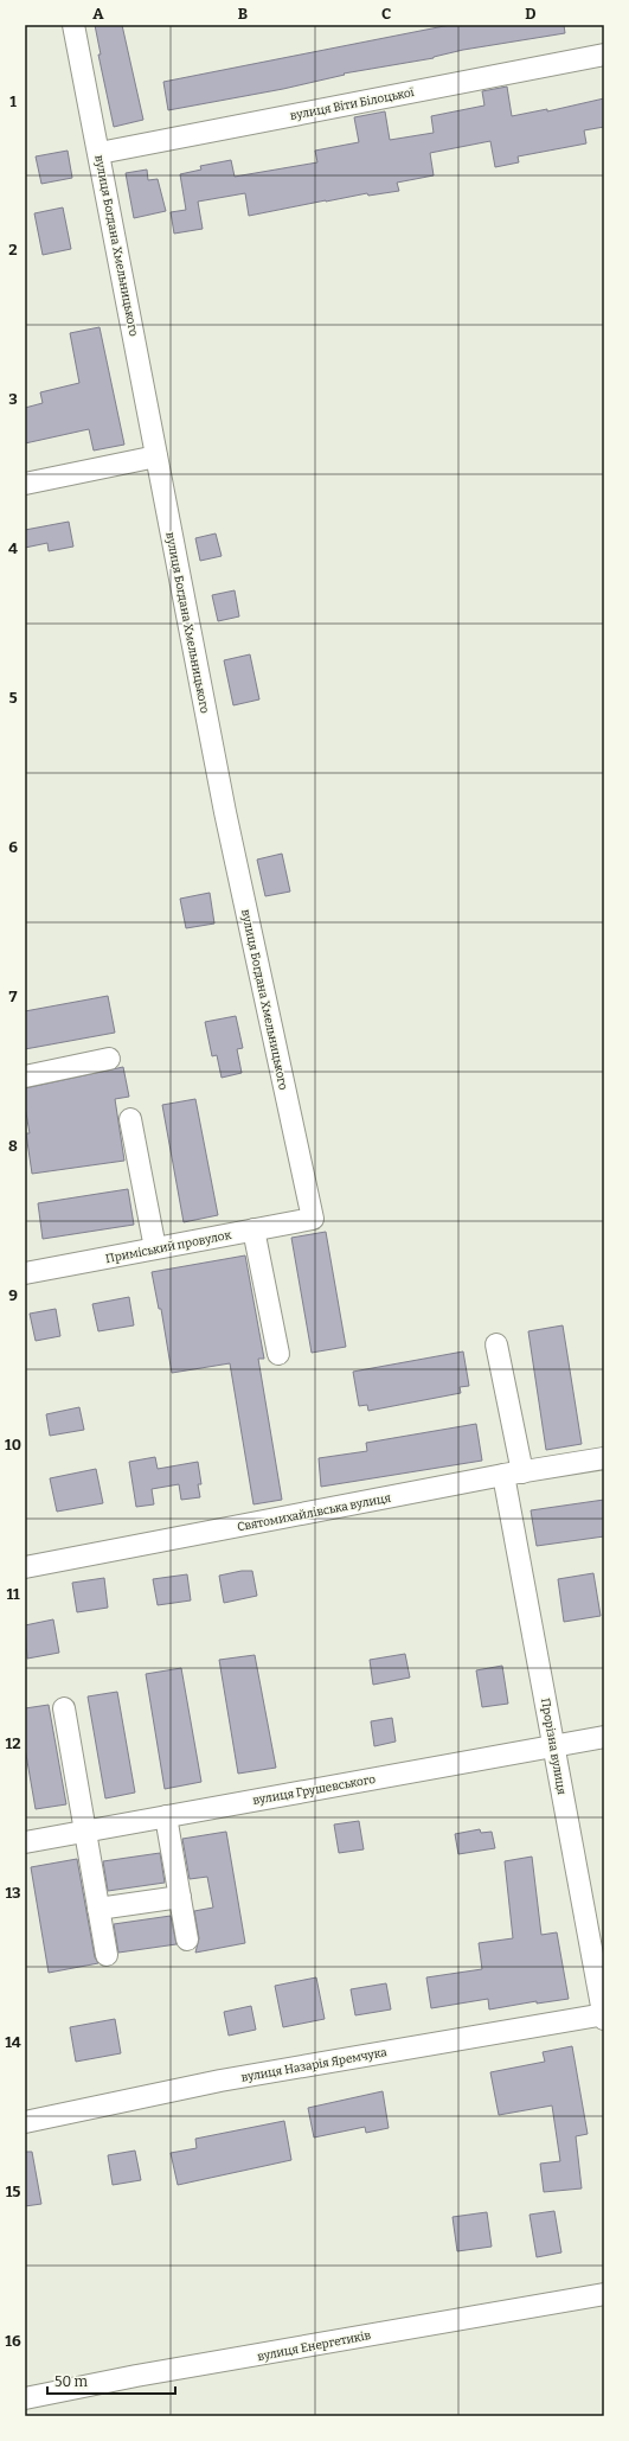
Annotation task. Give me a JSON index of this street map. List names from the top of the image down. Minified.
{"streets":{"street":["вулиця Віти Білоцької","вулиця Богдана Хмельницького","Приміський провулок","Святомихайлівська вулиця","Прорізна вулиця","вулиця Грушевського","вулиця Назарія Яремчука","вулиця Енергетиків"]},"crossings":[["вулиця Віти Білоцької","вулиця Богдана Хмельницького"],["вулиця Богдана Хмельницького","Приміський провулок"],["Святомихайлівська вулиця","Прорізна вулиця"],["Прорізна вулиця","вулиця Грушевського"],["Прорізна вулиця","вулиця Назарія Яремчука"]],"scale_bar":"50 m","grid":{"columns":["A","B","C","D"],"rows":["1","2","3","4","5","6","7","8","9","10","11","12","13","14","15","16"]}}
